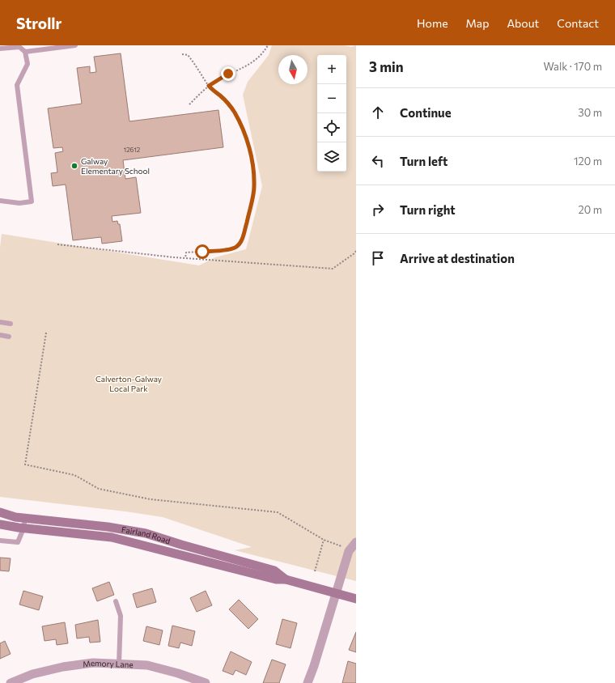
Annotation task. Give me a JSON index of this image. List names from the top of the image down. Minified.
{"streets":{"main road":["Fairland Road"],"street":["Memory Lane"]},"parks":["Calverton-Galway Local Park"],"places":["Galway Elementary School"],"house_numbers":["12612"],"north":"bottom","page":{"header":"Strollr","nav":["Home","Map","About","Contact"],"heading":["3 min","Walk · 170 m"],"map_buttons":["+","−"],"list":[["Continue","30 m"],["Turn left","120 m"],["Turn right","20 m"],"Arrive at destination"]}}
